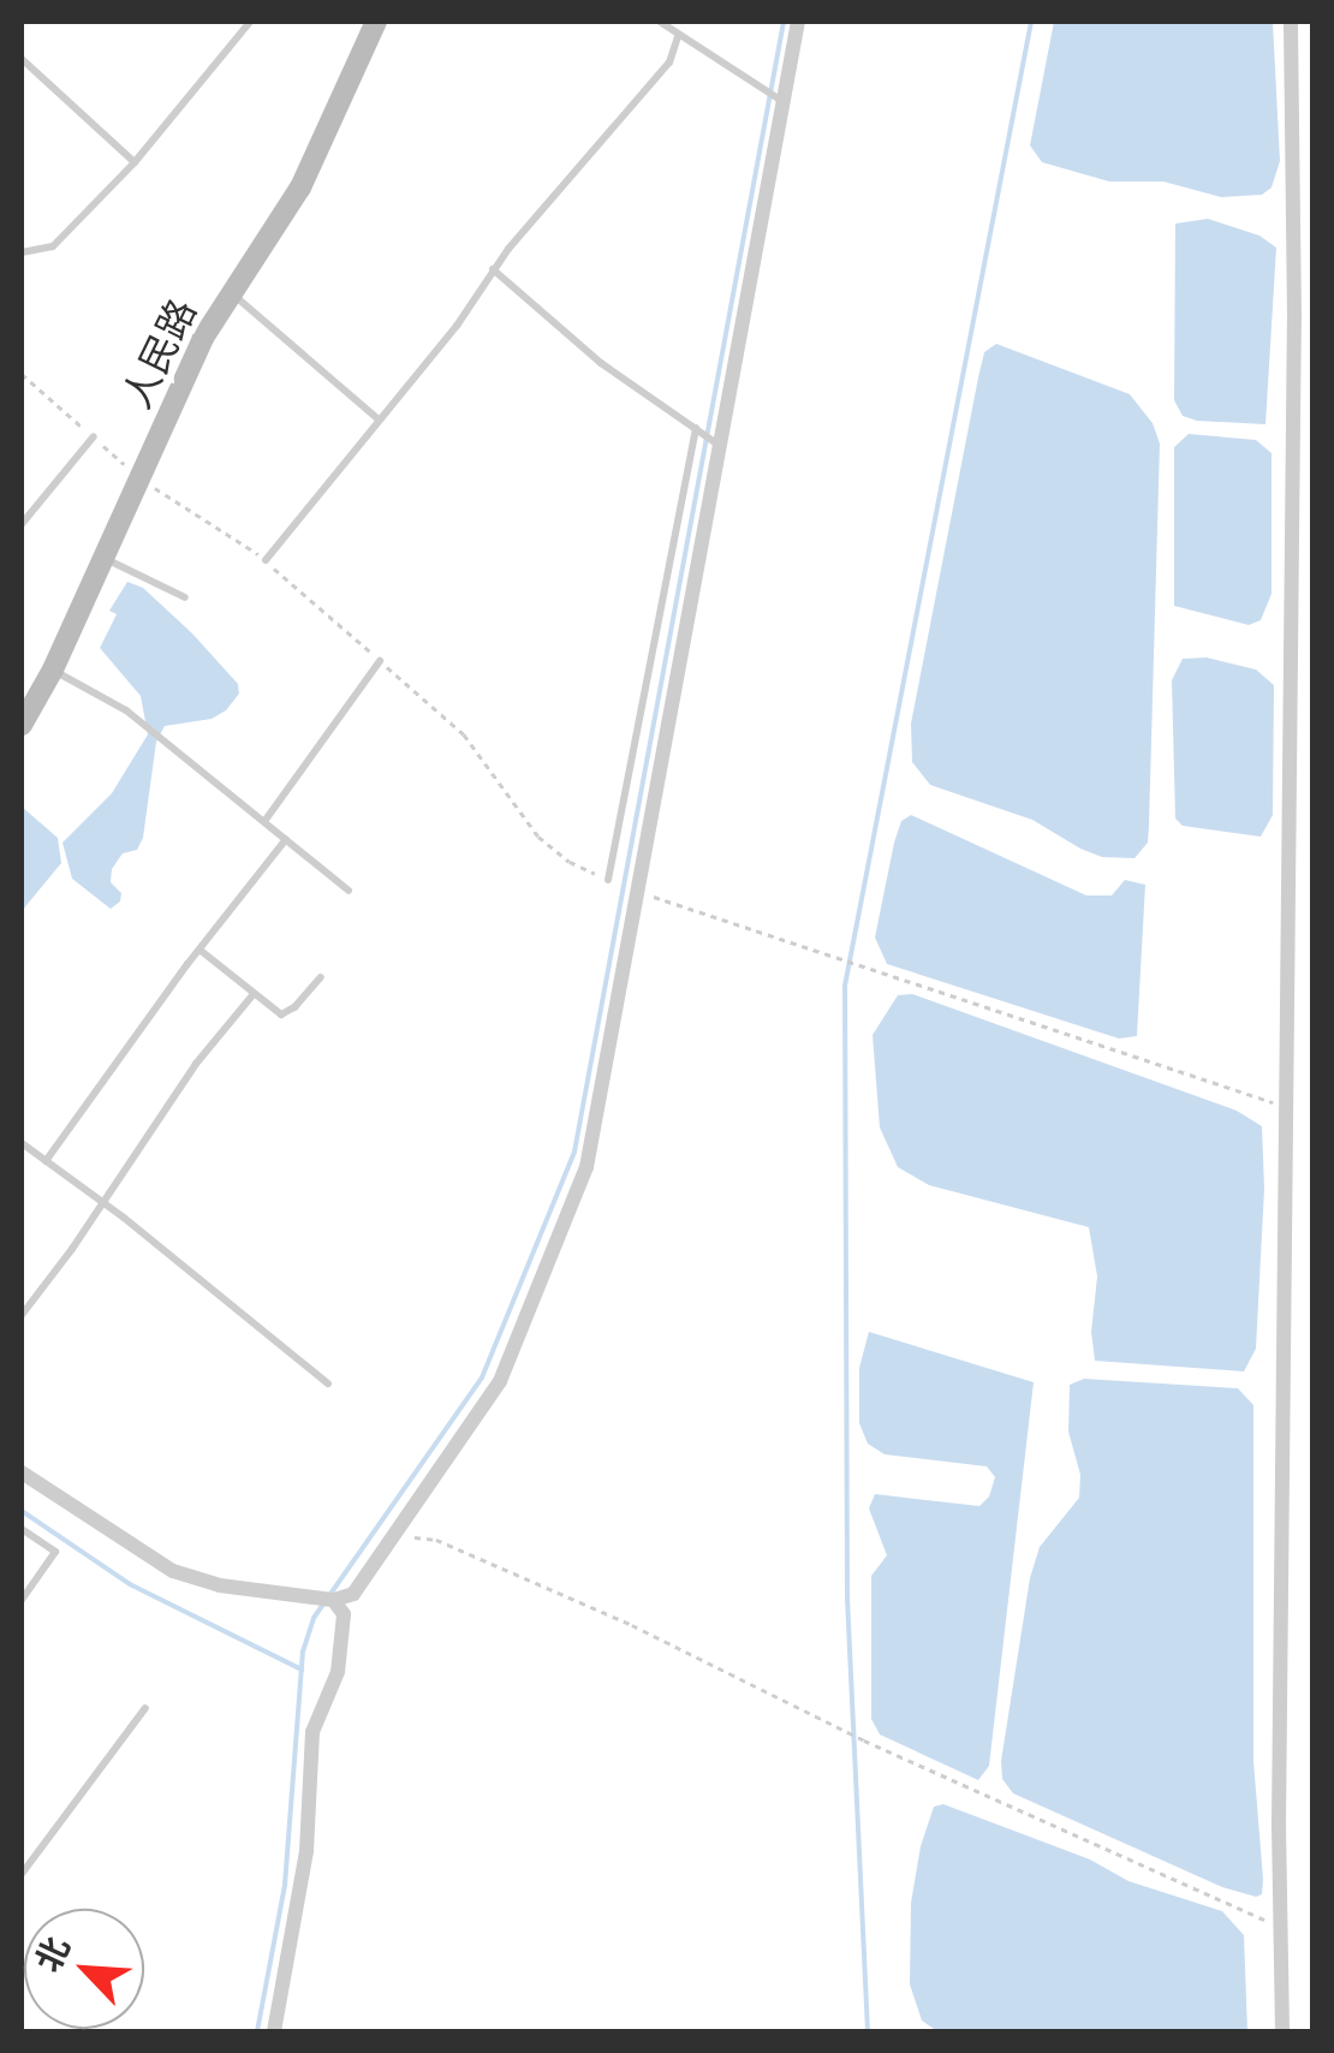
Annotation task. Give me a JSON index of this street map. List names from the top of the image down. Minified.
{"streets":{"street":["人民路"]},"north":"top left"}
